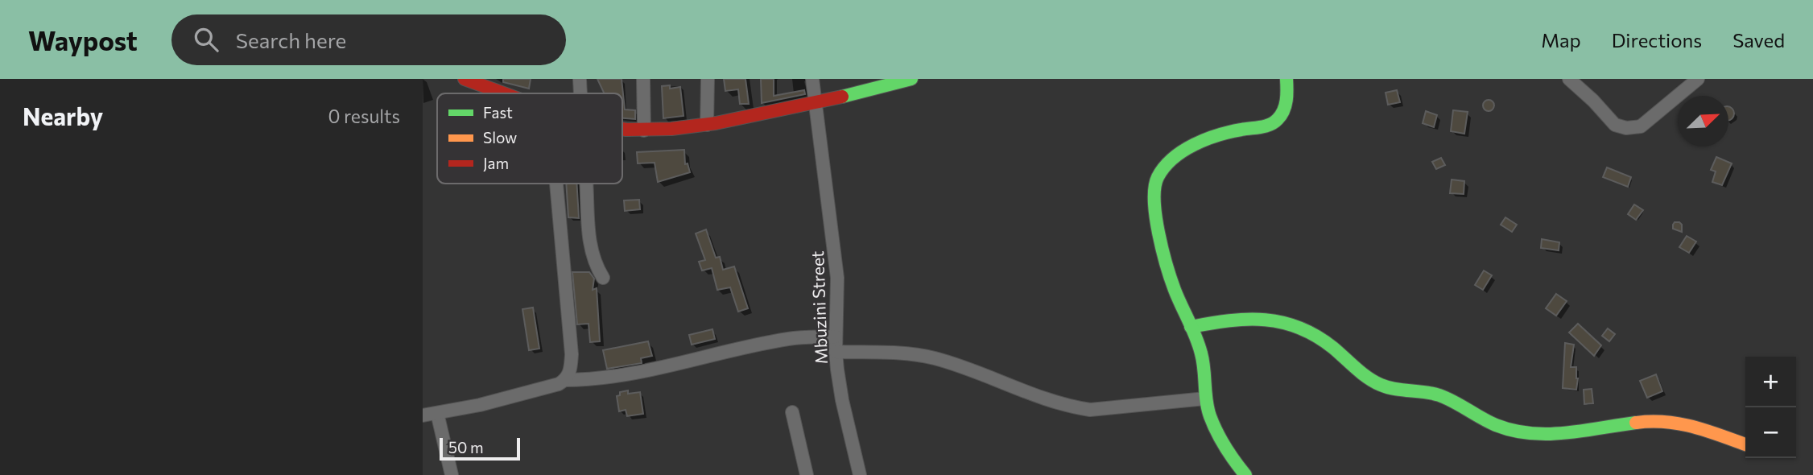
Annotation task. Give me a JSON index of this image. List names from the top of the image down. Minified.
{"streets":{"street":["Mbuzini Street"]},"legend":["Fast","Slow","Jam"],"scale_bar":"50 m","north":"top right","page":{"header":"Waypost","search":"Search here","nav":["Map","Directions","Saved"],"heading":["Nearby","0 results"],"map_buttons":["+","−"],"scale":"50 m"}}
